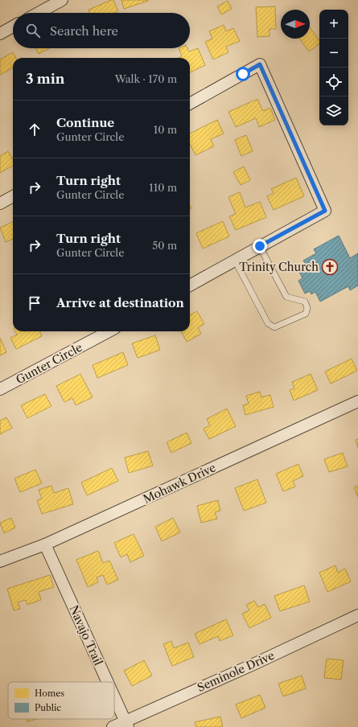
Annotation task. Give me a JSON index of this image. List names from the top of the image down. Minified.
{"streets":{"street":["Gunter Circle","Mohawk Drive","Navajo Trail","Seminole Drive"]},"crossings":[["Mohawk Drive","Navajo Trail"],["Navajo Trail","Seminole Drive"]],"places":{"church":["Trinity Church"]},"legend":["Homes","Public"],"north":"right","page":{"map_buttons":["+","−"],"search":"Search here","heading":["3 min","Walk · 170 m"],"list":[["Continue","Gunter Circle","10 m"],["Turn right","Gunter Circle","110 m"],["Turn right","Gunter Circle","50 m"],"Arrive at destination"]}}
